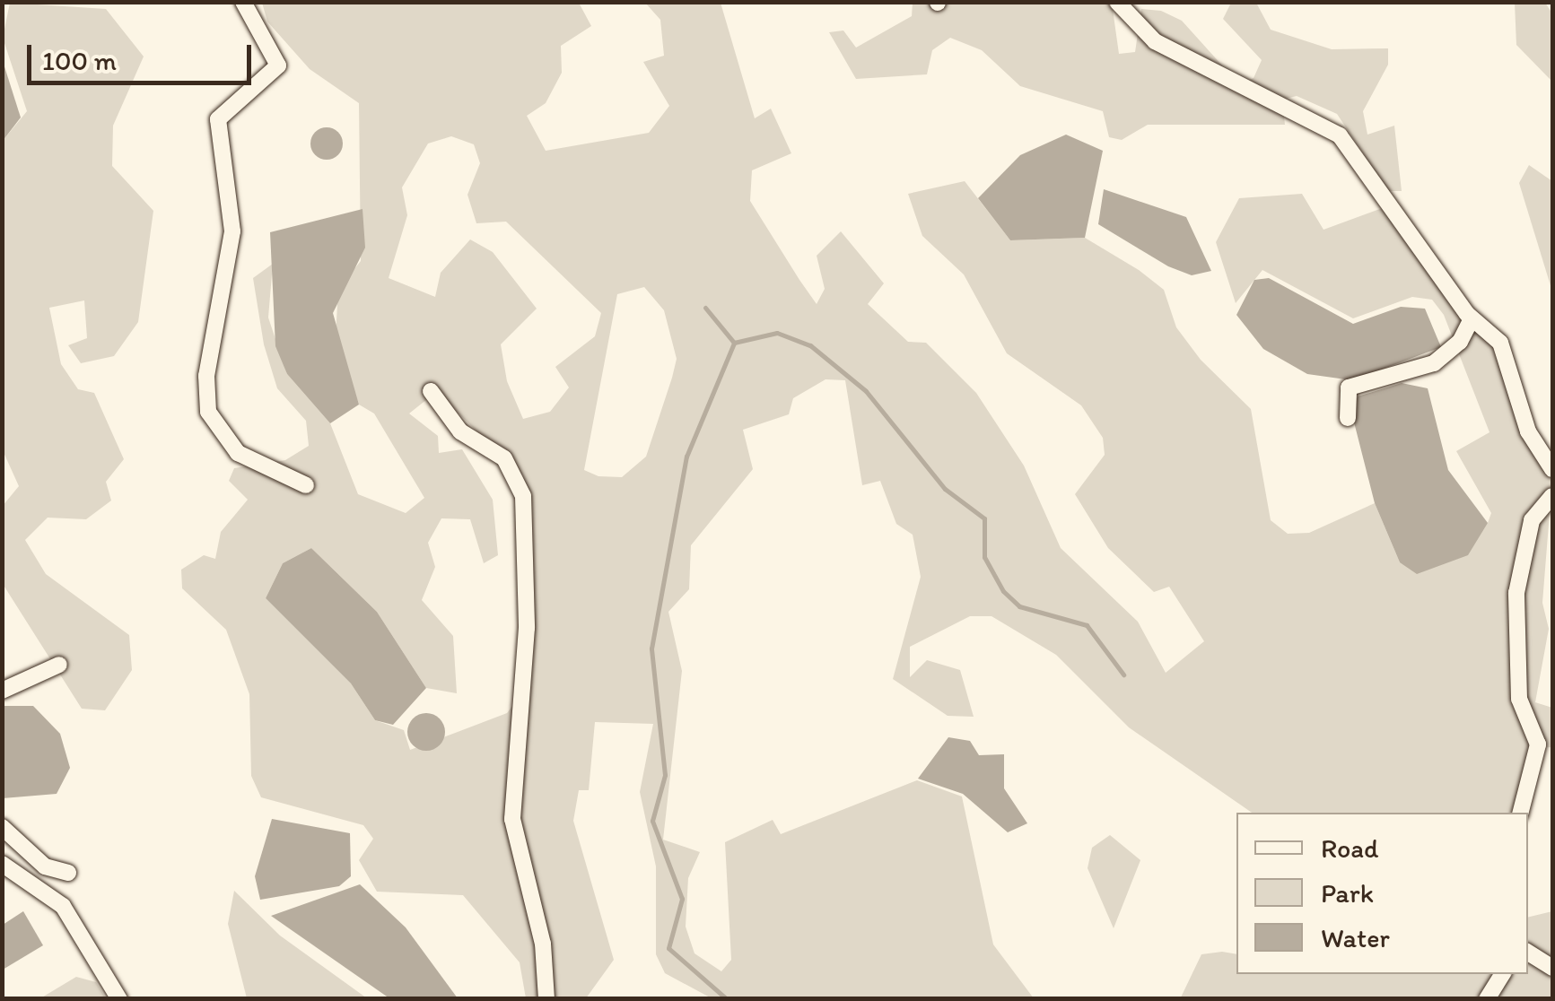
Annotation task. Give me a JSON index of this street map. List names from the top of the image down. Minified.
{"legend":["Road","Park","Water"],"scale_bar":"100 m"}
